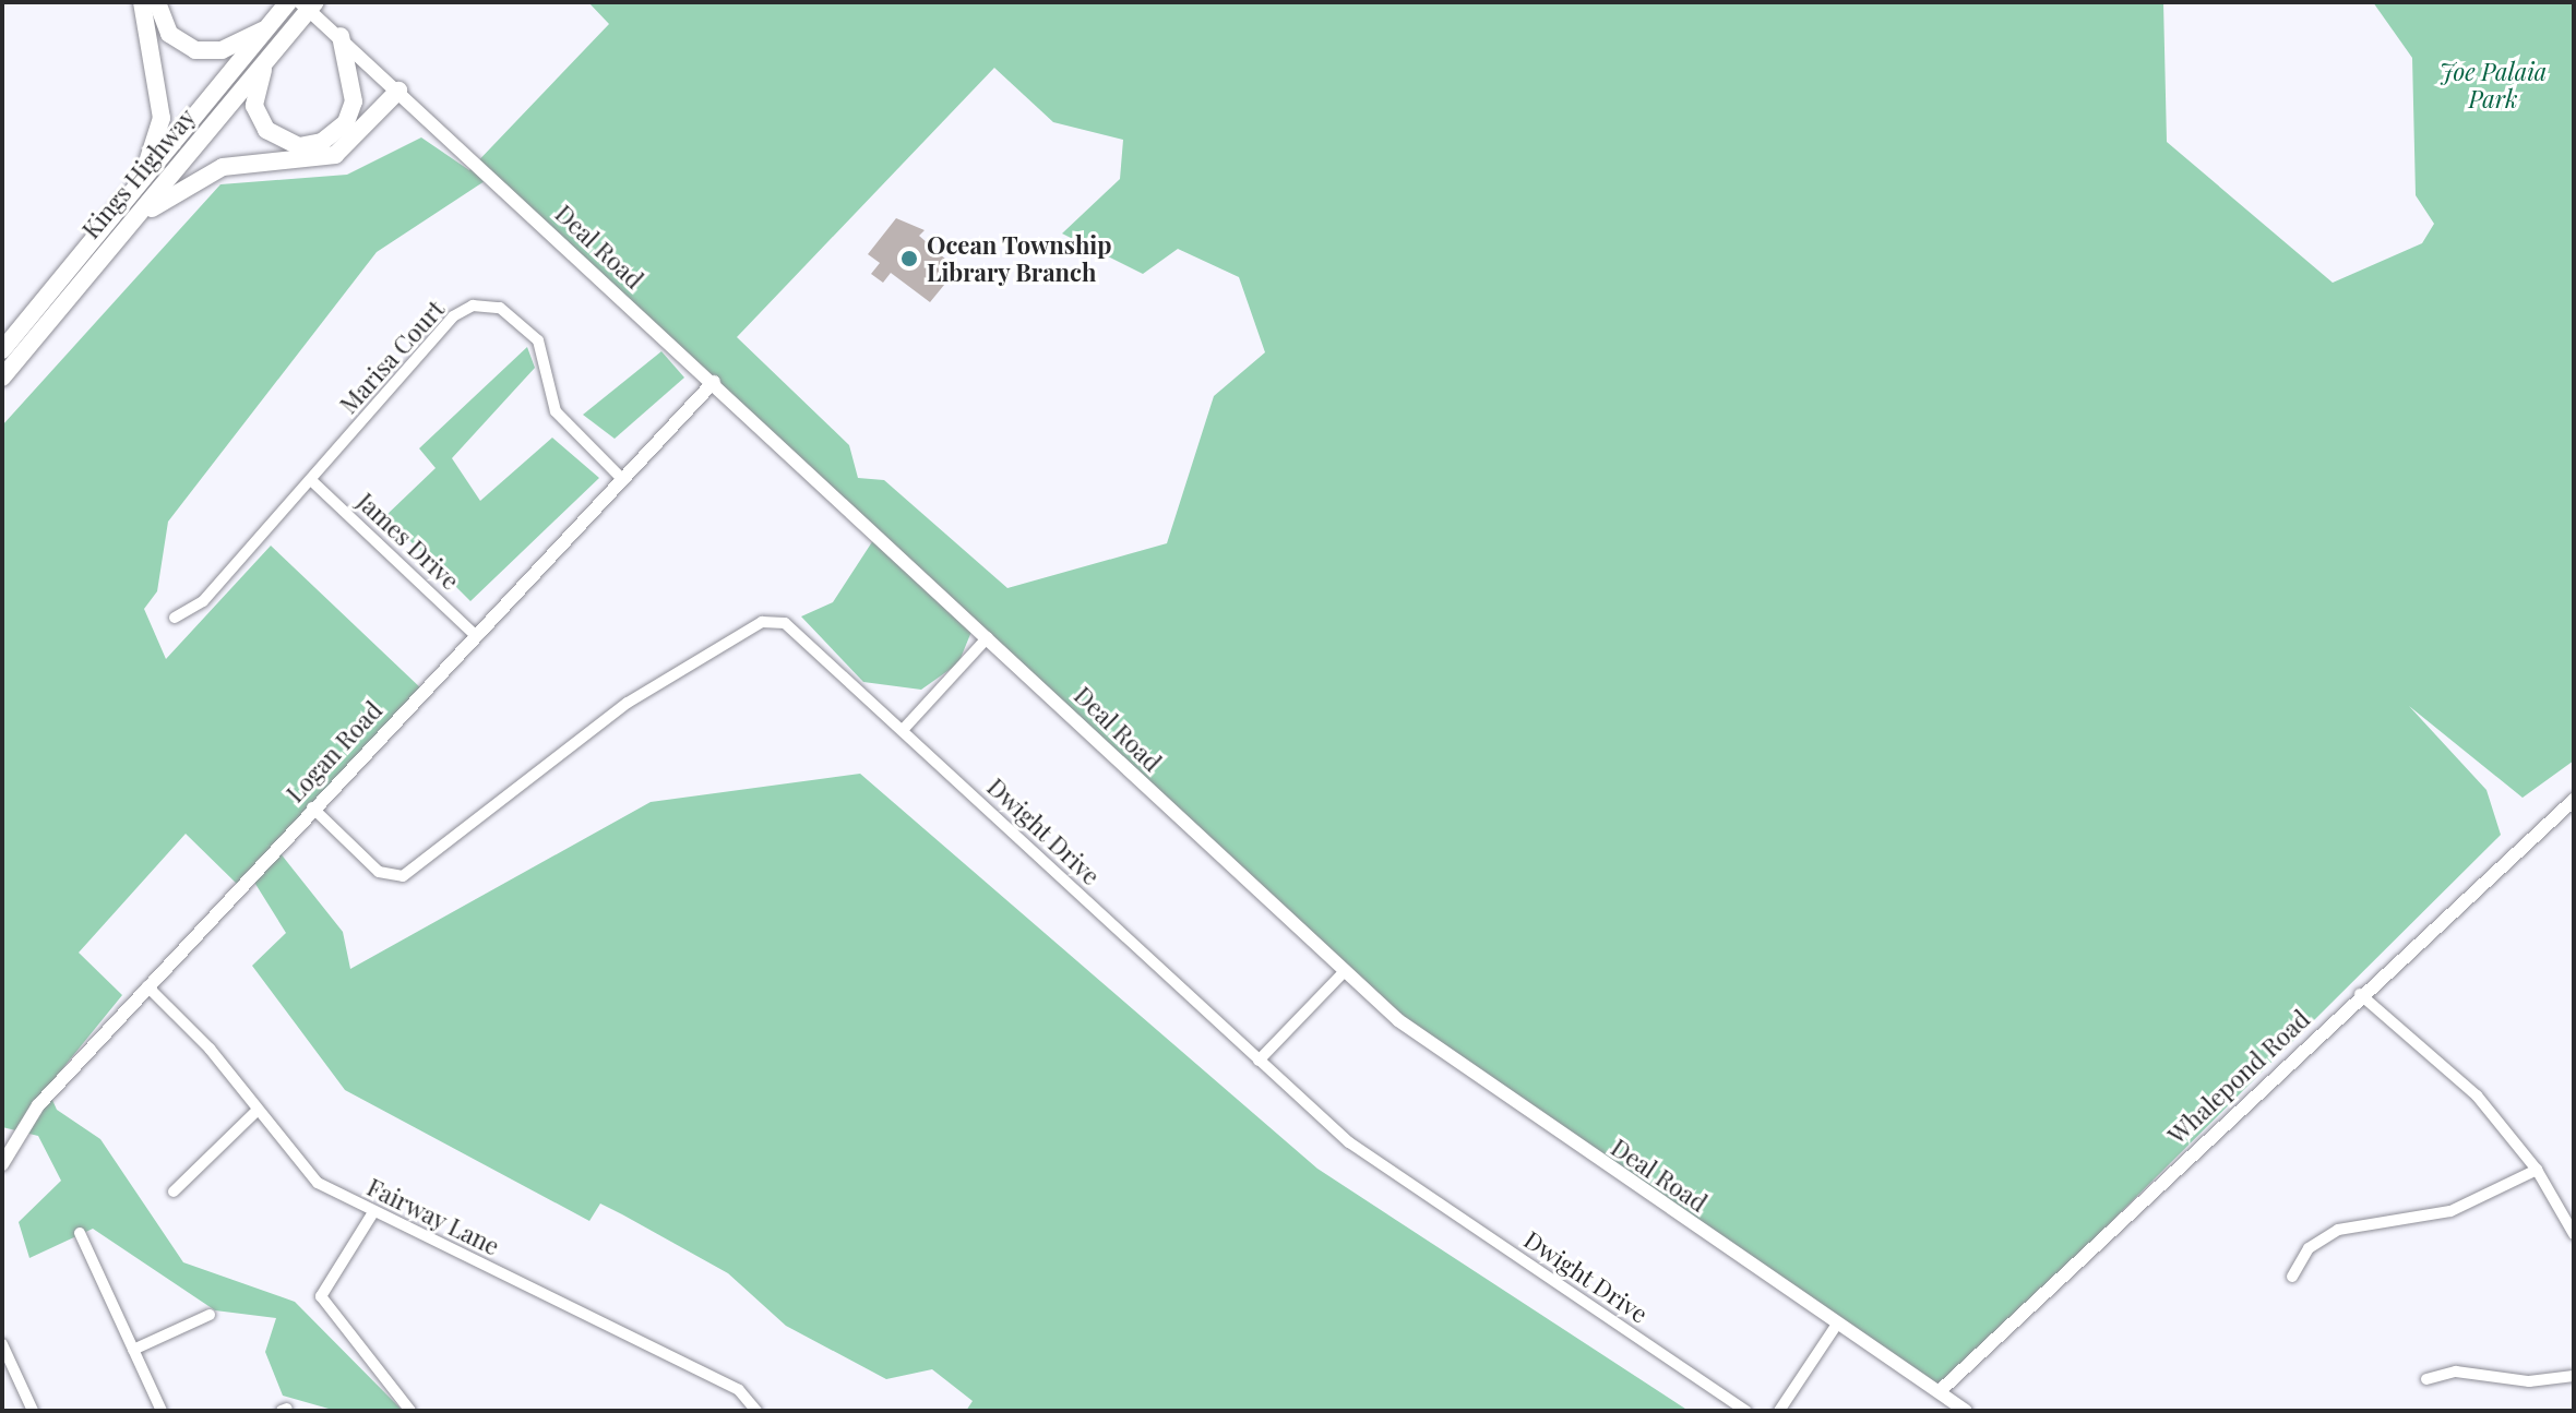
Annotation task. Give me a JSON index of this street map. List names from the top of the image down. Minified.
{"streets":{"main road":["Kings Highway"],"street":["Deal Road","Marisa Court","James Drive","Logan Road","Dwight Drive","Whalepond Road","Fairway Lane"]},"crossings":[["Kings Highway","Deal Road"],["Deal Road","Logan Road"],["Deal Road","Whalepond Road"],["Marisa Court","James Drive"],["Marisa Court","Logan Road"],["James Drive","Logan Road"],["Logan Road","Dwight Drive"],["Logan Road","Fairway Lane"]],"parks":["Joe Palaia Park"],"places":["Ocean Township Library Branch"]}
